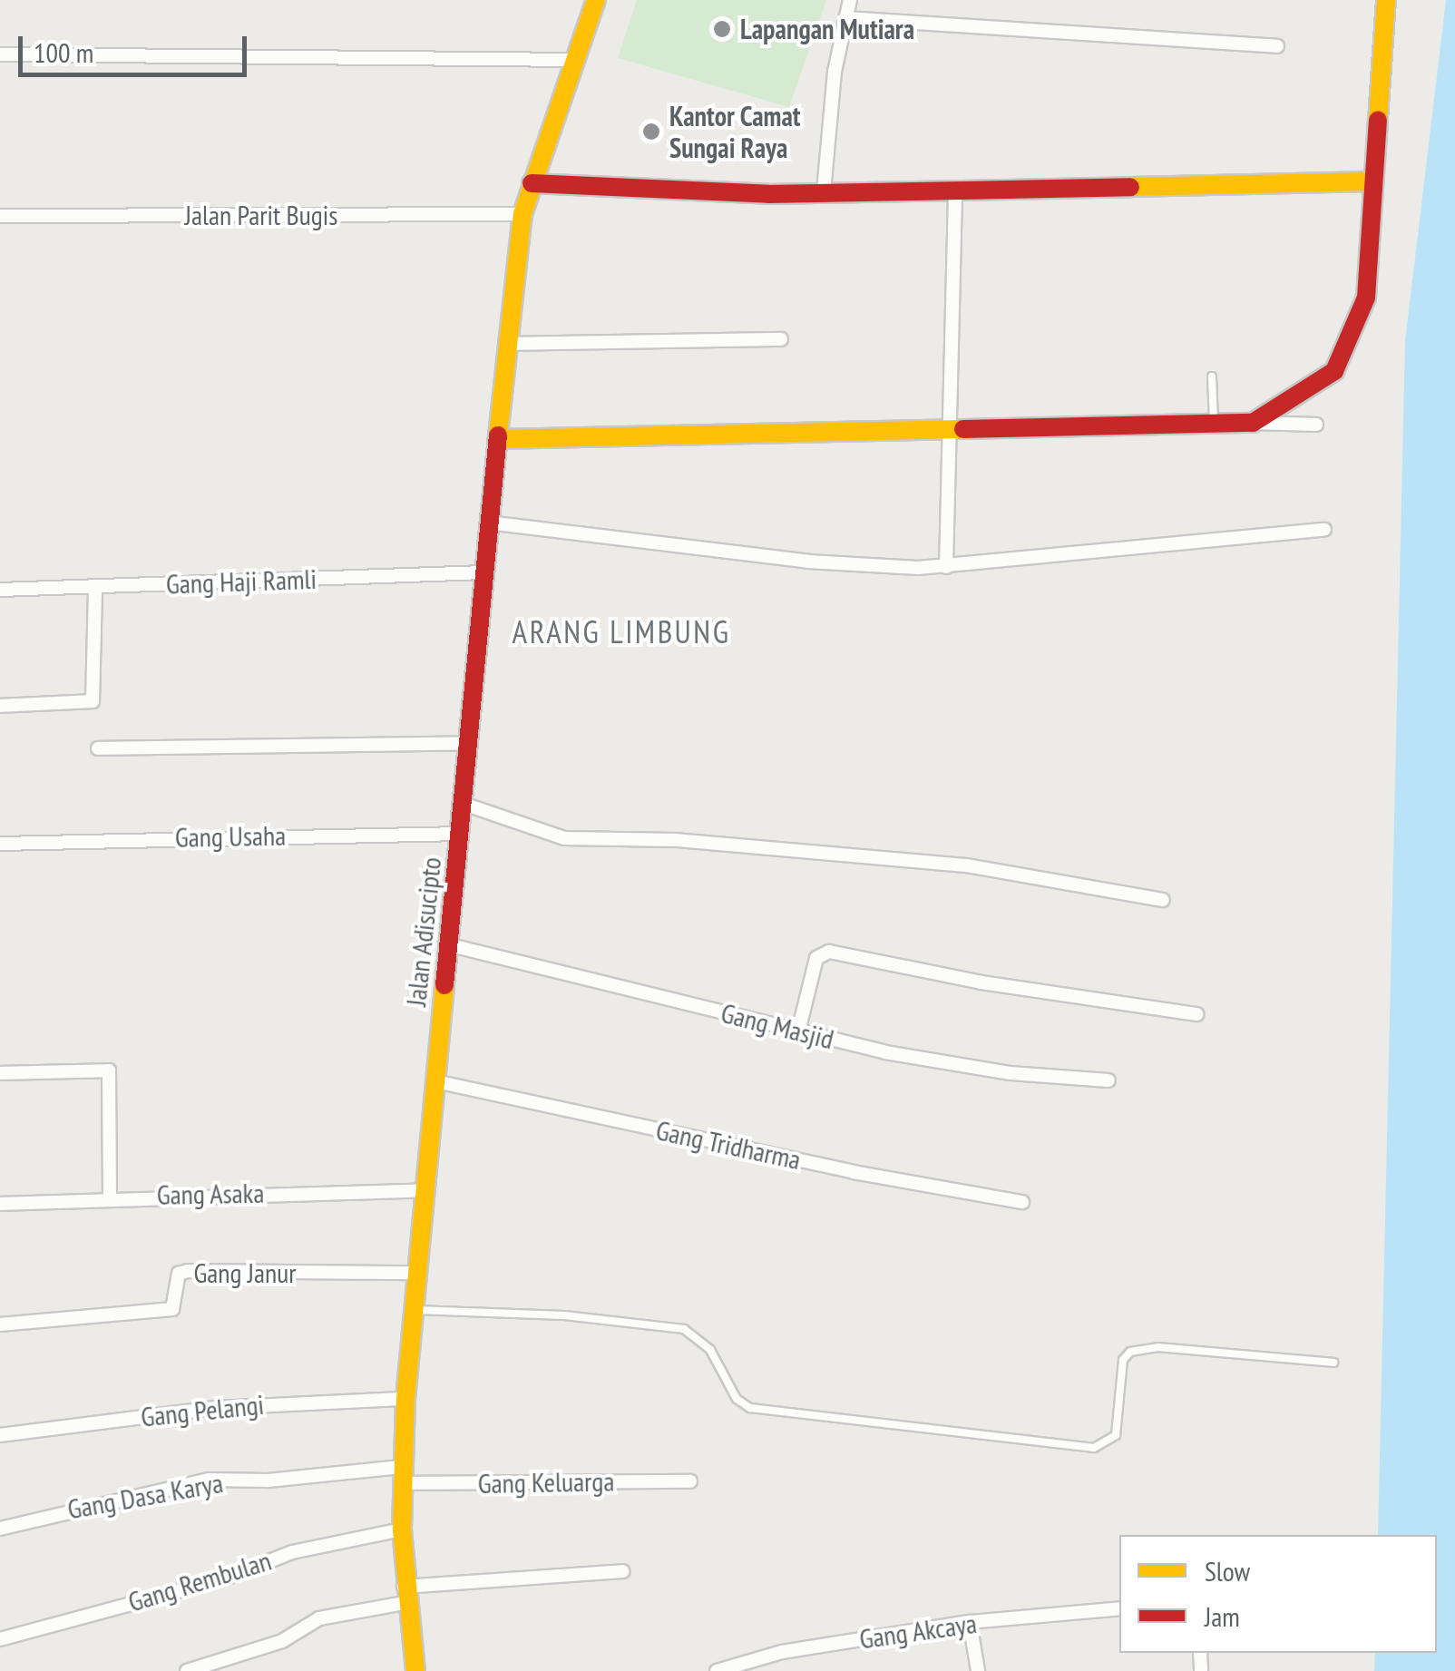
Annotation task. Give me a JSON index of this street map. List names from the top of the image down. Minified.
{"streets":{"street":["Jalan Parit Bugis","Gang Haji Ramli","Gang Usaha","Jalan Adisucipto","Gang Masjid","Gang Tridharma","Gang Asaka","Gang Janur","Gang Pelangi","Gang Keluarga","Gang Dasa Karya","Gang Rembulan","Gang Akcaya"]},"crossings":[["Jalan Parit Bugis","Jalan Adisucipto"],["Gang Haji Ramli","Jalan Adisucipto"],["Gang Usaha","Jalan Adisucipto"],["Jalan Adisucipto","Gang Masjid"],["Jalan Adisucipto","Gang Tridharma"],["Jalan Adisucipto","Gang Asaka"],["Jalan Adisucipto","Gang Janur"],["Jalan Adisucipto","Gang Pelangi"],["Jalan Adisucipto","Gang Keluarga"],["Jalan Adisucipto","Gang Dasa Karya"],["Jalan Adisucipto","Gang Rembulan"],["Gang Keluarga","Gang Dasa Karya"]],"districts":["ARANG LIMBUNG"],"places":["Lapangan Mutiara","Kantor Camat Sungai Raya"],"legend":["Slow","Jam"],"scale_bar":"100 m"}
